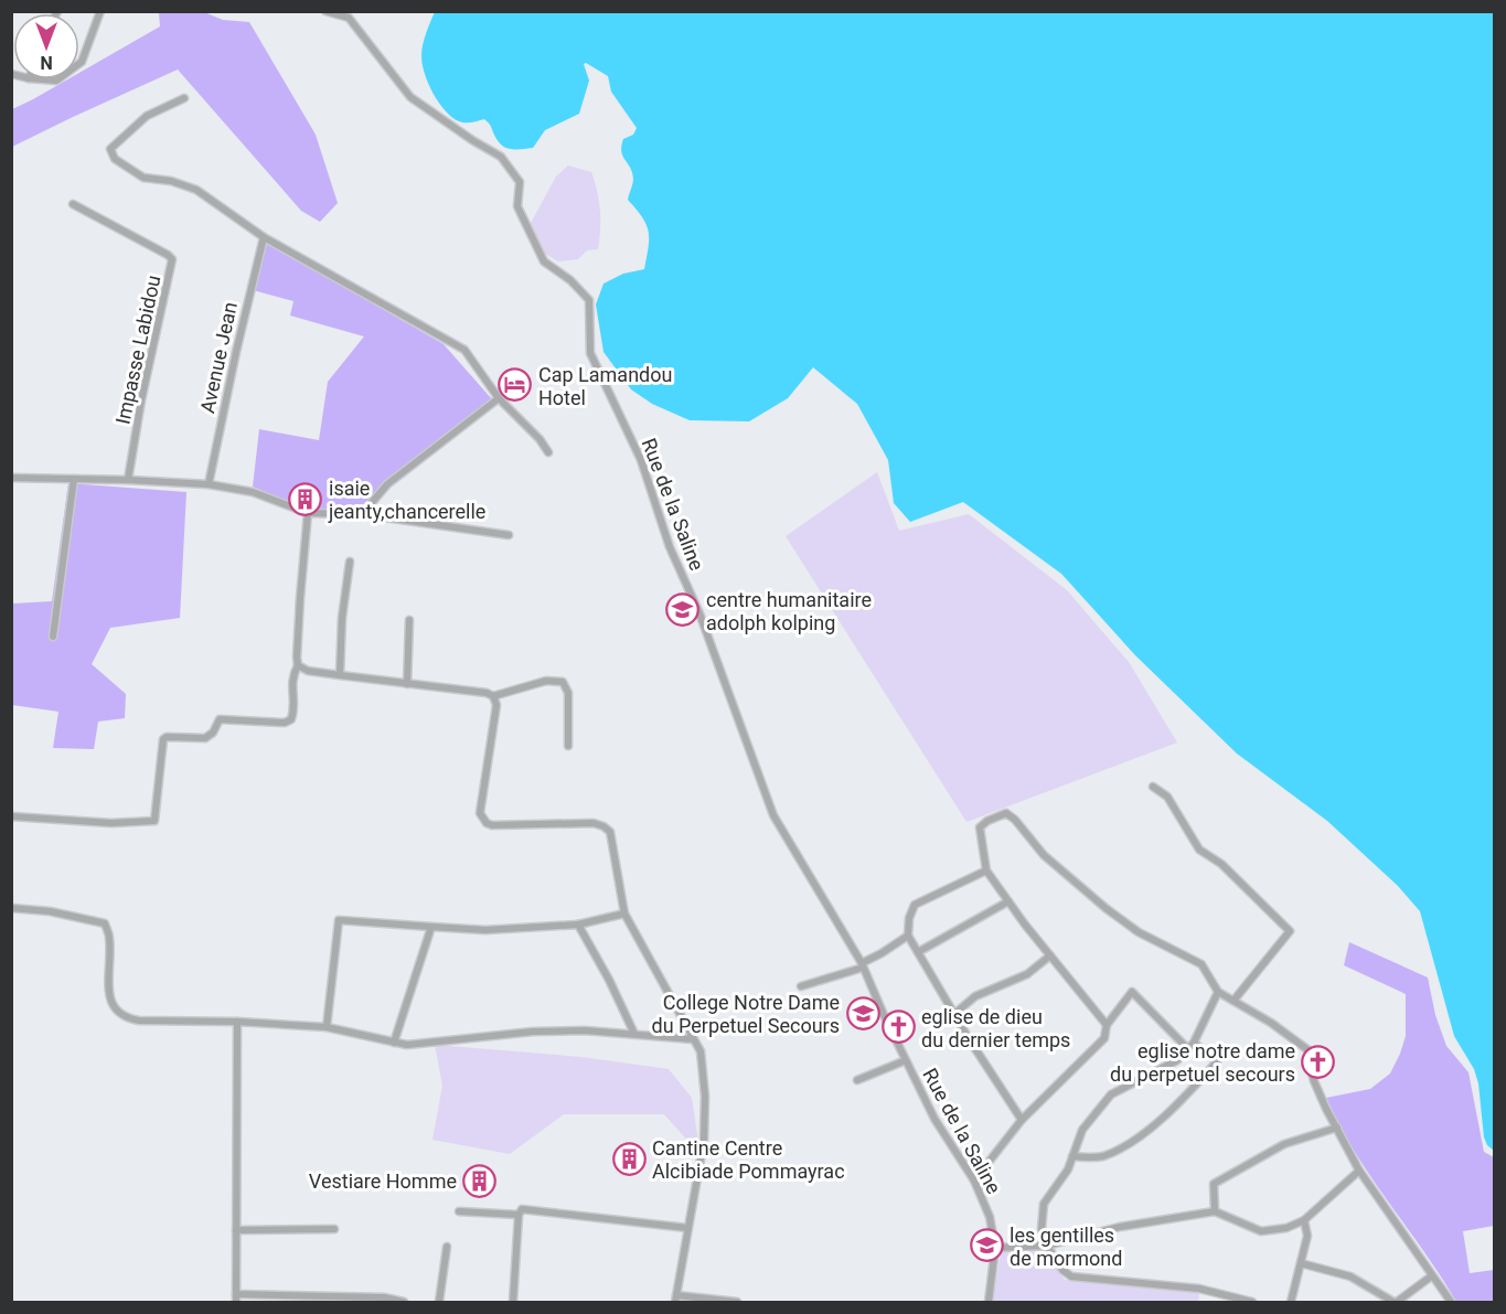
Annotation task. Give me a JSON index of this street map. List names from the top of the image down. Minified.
{"streets":{"street":["Impasse Labidou","Avenue Jean","Rue de la Saline"]},"places":{"hotel":["Cap Lamandou Hotel"],"building":["isaie jeanty,chancerelle","Cantine Centre Alcibiade Pommayrac","Vestiare Homme"],"school or university":["centre humanitaire adolph kolping","College Notre Dame du Perpetuel Secours","les gentilles de mormond"],"church":["eglise de dieu du dernier temps","eglise notre dame du perpetuel secours"]},"north":"bottom"}
